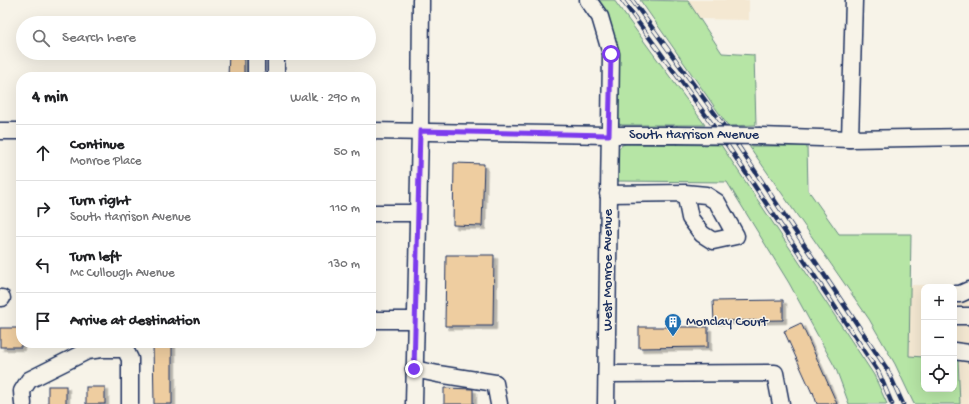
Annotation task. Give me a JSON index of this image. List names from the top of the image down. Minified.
{"streets":{"street":["South Harrison Avenue","West Monroe Avenue"]},"crossings":[["South Harrison Avenue","West Monroe Avenue"]],"places":{"building":["Monclay Court"]},"page":{"search":"Search here","heading":["4 min","Walk · 290 m"],"list":[["Continue","Monroe Place","50 m"],["Turn right","South Harrison Avenue","110 m"],["Turn left","Mc Cullough Avenue","130 m"],"Arrive at destination"],"map_buttons":["+","−"]}}
